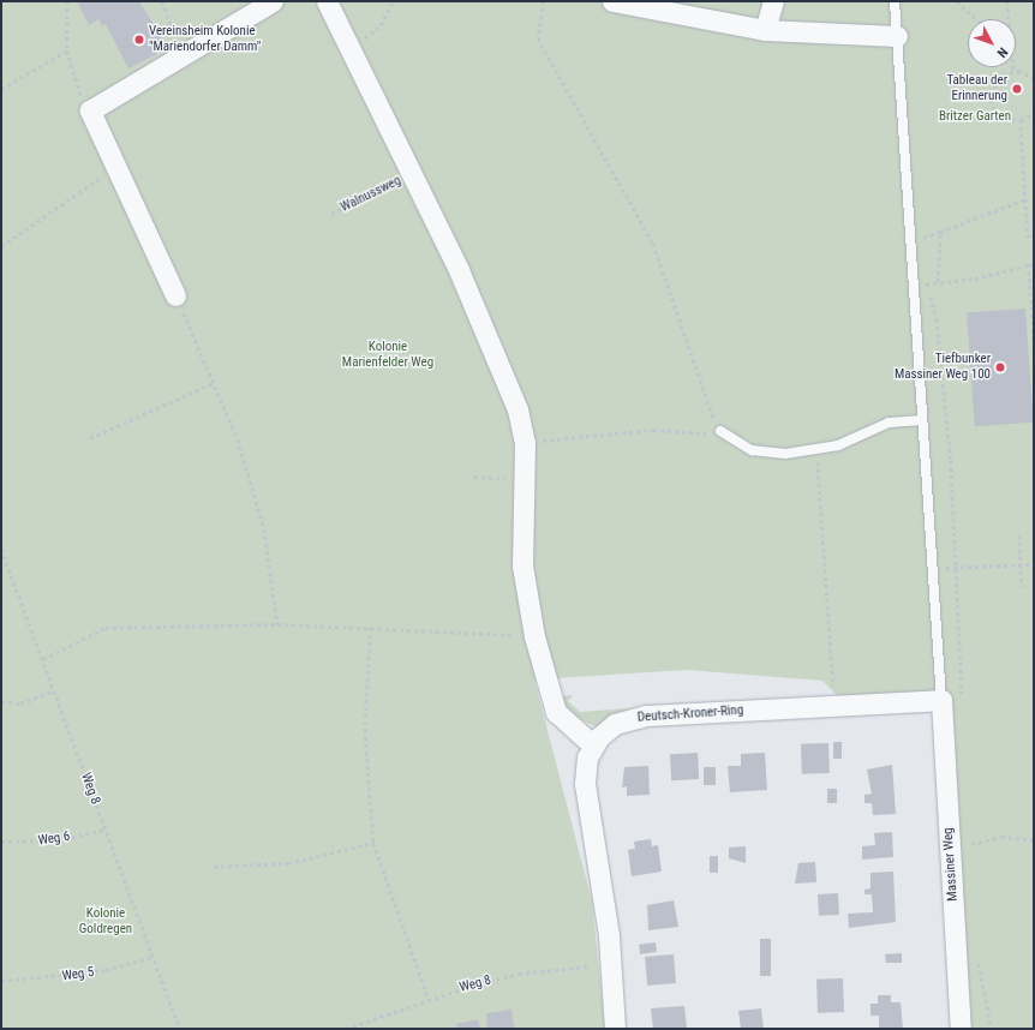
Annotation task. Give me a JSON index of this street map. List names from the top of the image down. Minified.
{"streets":{"street":["Deutsch-Kroner-Ring","Massiner Weg"],"path":["Walnussweg","Weg 8","Weg 6","Weg 5"]},"crossings":[["Deutsch-Kroner-Ring","Massiner Weg"],["Weg 8","Weg 6"],["Weg 8","Weg 5"]],"parks":["Britzer Garten","Kolonie Marienfelder Weg","Kolonie Goldregen"],"places":["Vereinsheim Kolonie \"Mariendorfer Damm\"","Tableau der Erinnerung","Tiefbunker Massiner Weg 100"],"north":"bottom right"}
